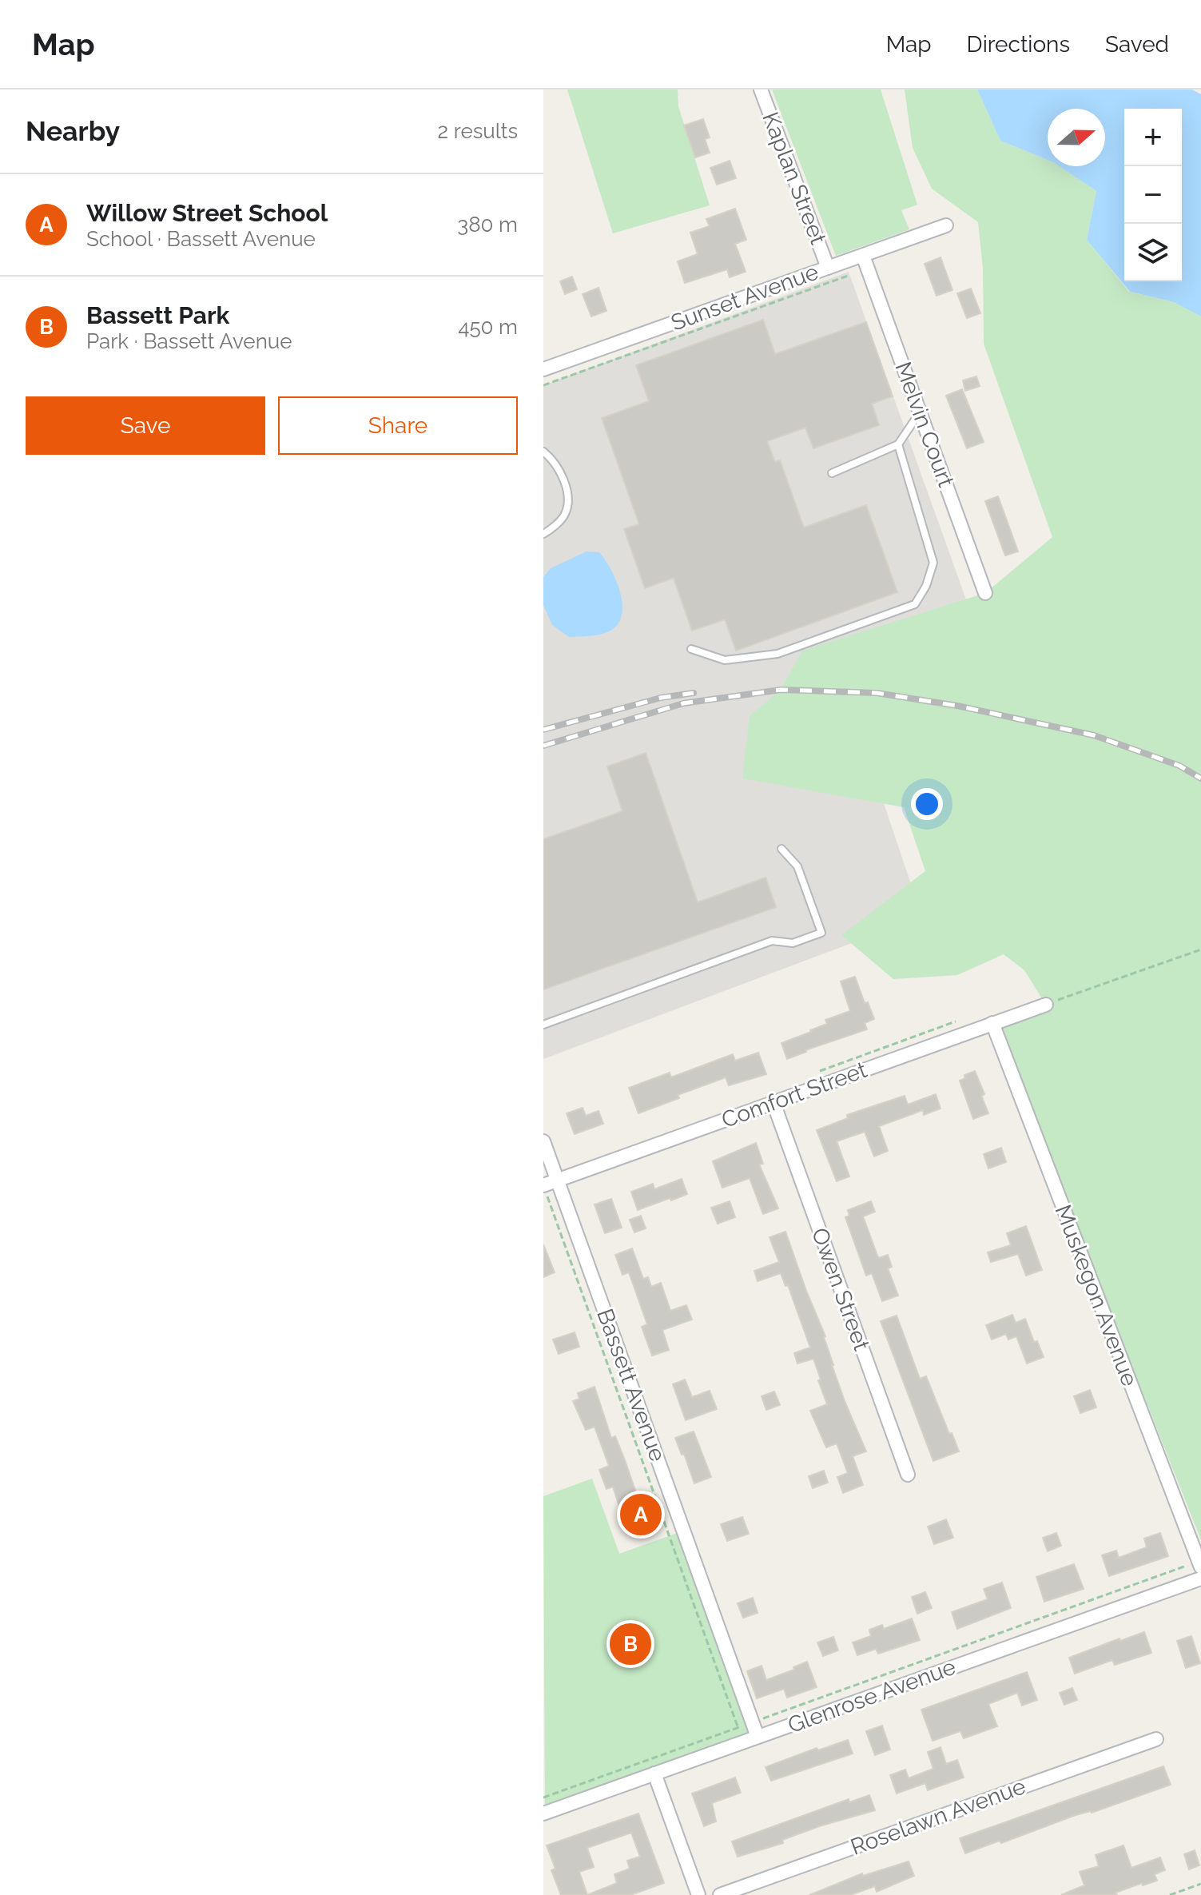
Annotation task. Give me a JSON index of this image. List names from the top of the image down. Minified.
{"streets":{"street":["Kaplan Street","Sunset Avenue","Melvin Court","Comfort Street","Owen Street","Muskegon Avenue","Bassett Avenue","Glenrose Avenue","Roselawn Avenue"]},"crossings":[["Kaplan Street","Sunset Avenue"],["Sunset Avenue","Melvin Court"],["Comfort Street","Owen Street"],["Comfort Street","Muskegon Avenue"],["Comfort Street","Bassett Avenue"],["Bassett Avenue","Glenrose Avenue"]],"north":"right","page":{"header":"Map","nav":["Map","Directions","Saved"],"heading":["Nearby","2 results"],"map_buttons":["+","−"],"list":[{"mark":"A","name":"Willow Street School","note":"School · Bassett Avenue","value":"380 m"},{"mark":"B","name":"Bassett Park","note":"Park · Bassett Avenue","value":"450 m"}],"buttons":["Save","Share"],"pins":["A","B"]}}
